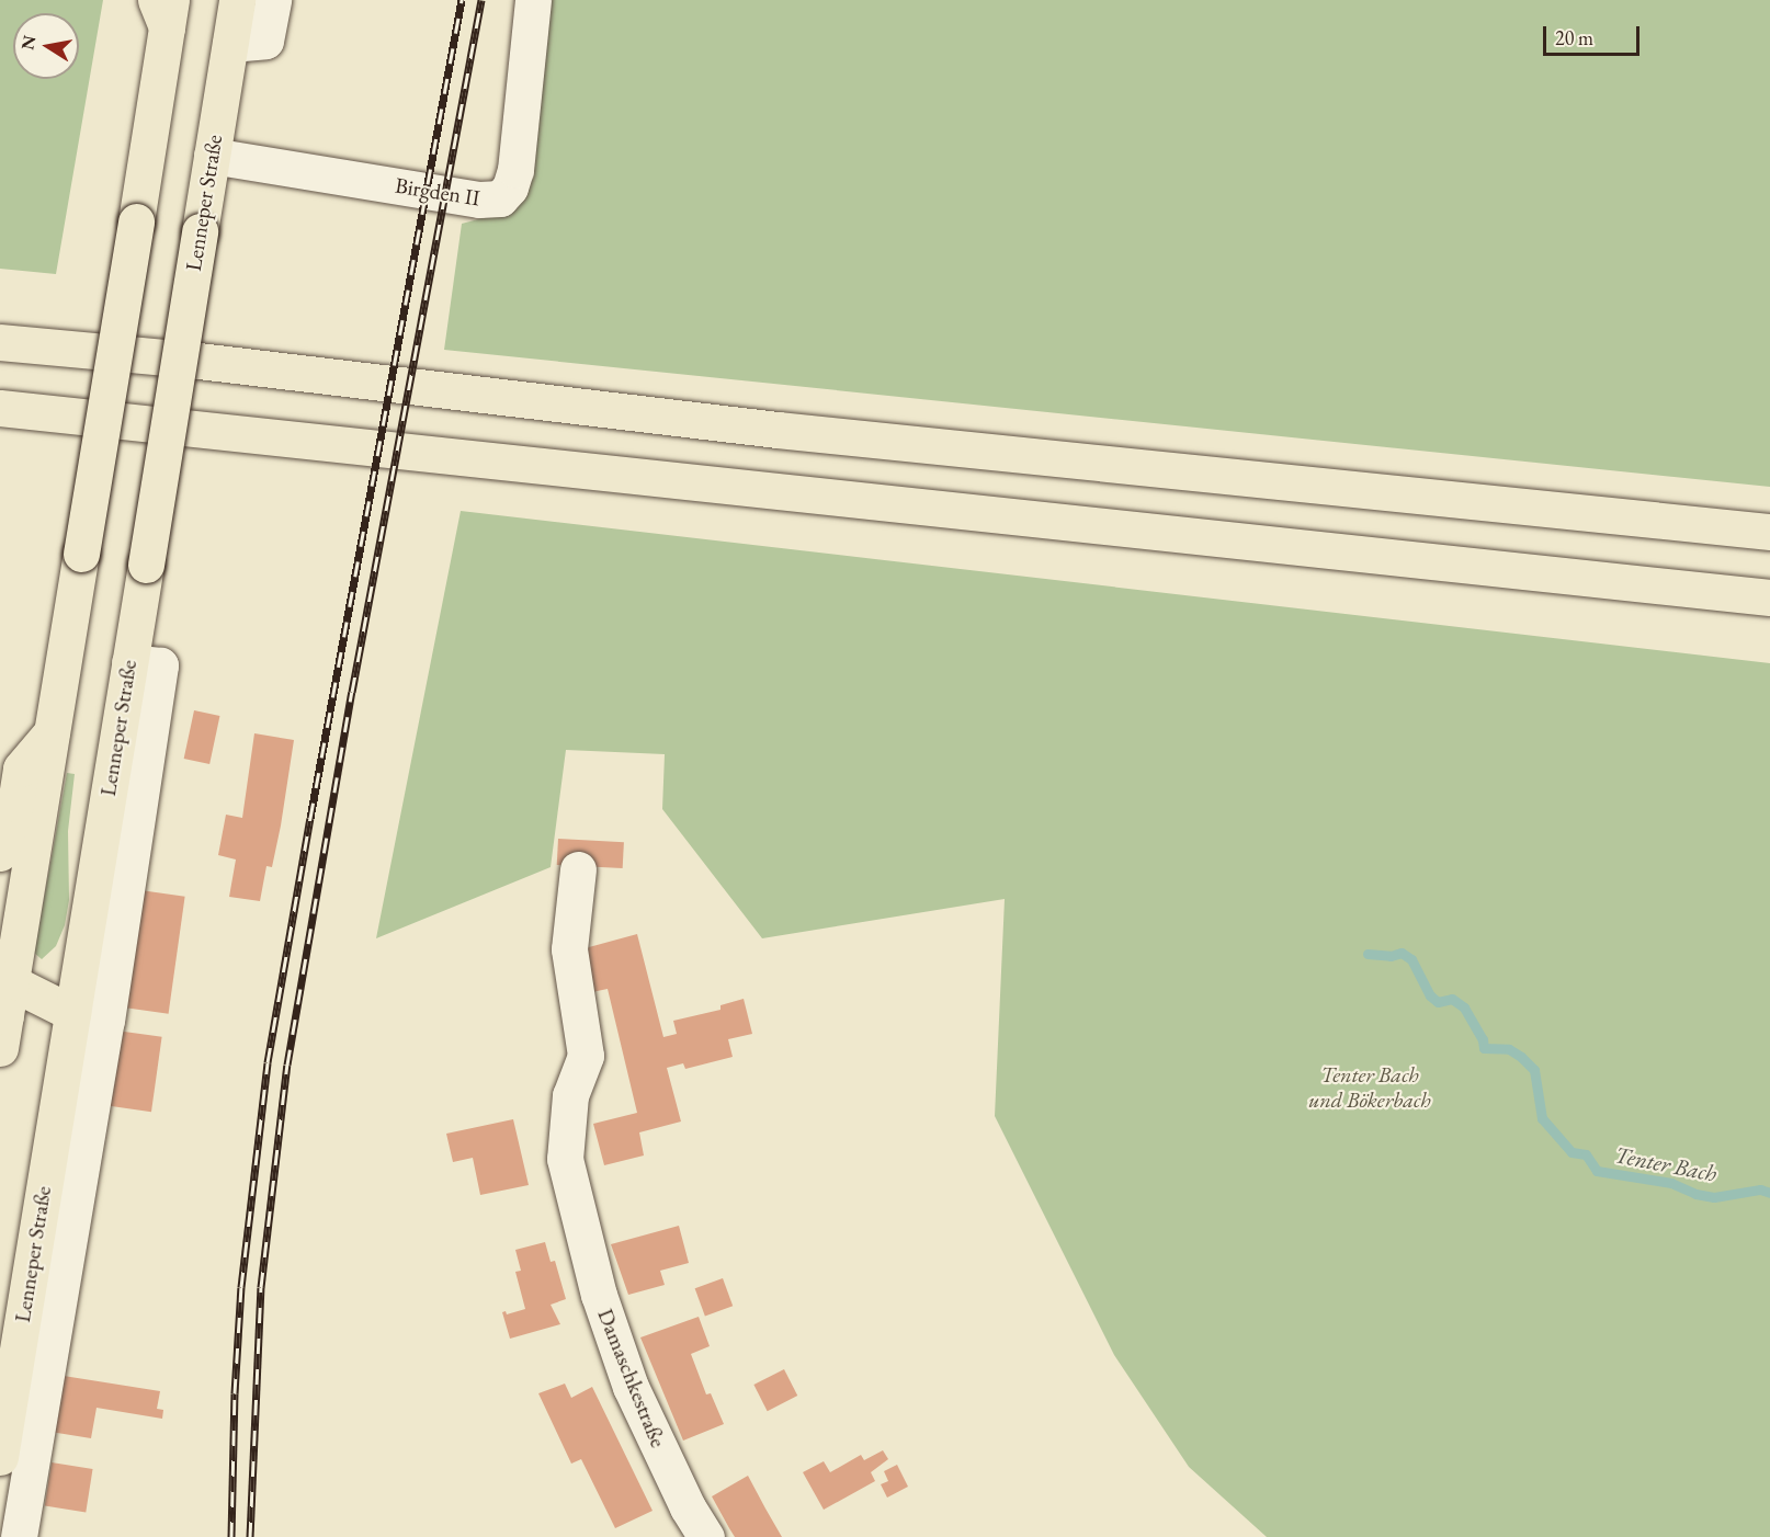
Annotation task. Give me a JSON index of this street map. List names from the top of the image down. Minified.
{"streets":{"main road":["Lenneper Straße"],"street":["Birgden II","Damaschkestraße"]},"crossings":[["Birgden II","Lenneper Straße"]],"water":["Tenter Bach"],"parks":["Tenter Bach und Bökerbach"],"scale_bar":"20 m","north":"left"}
